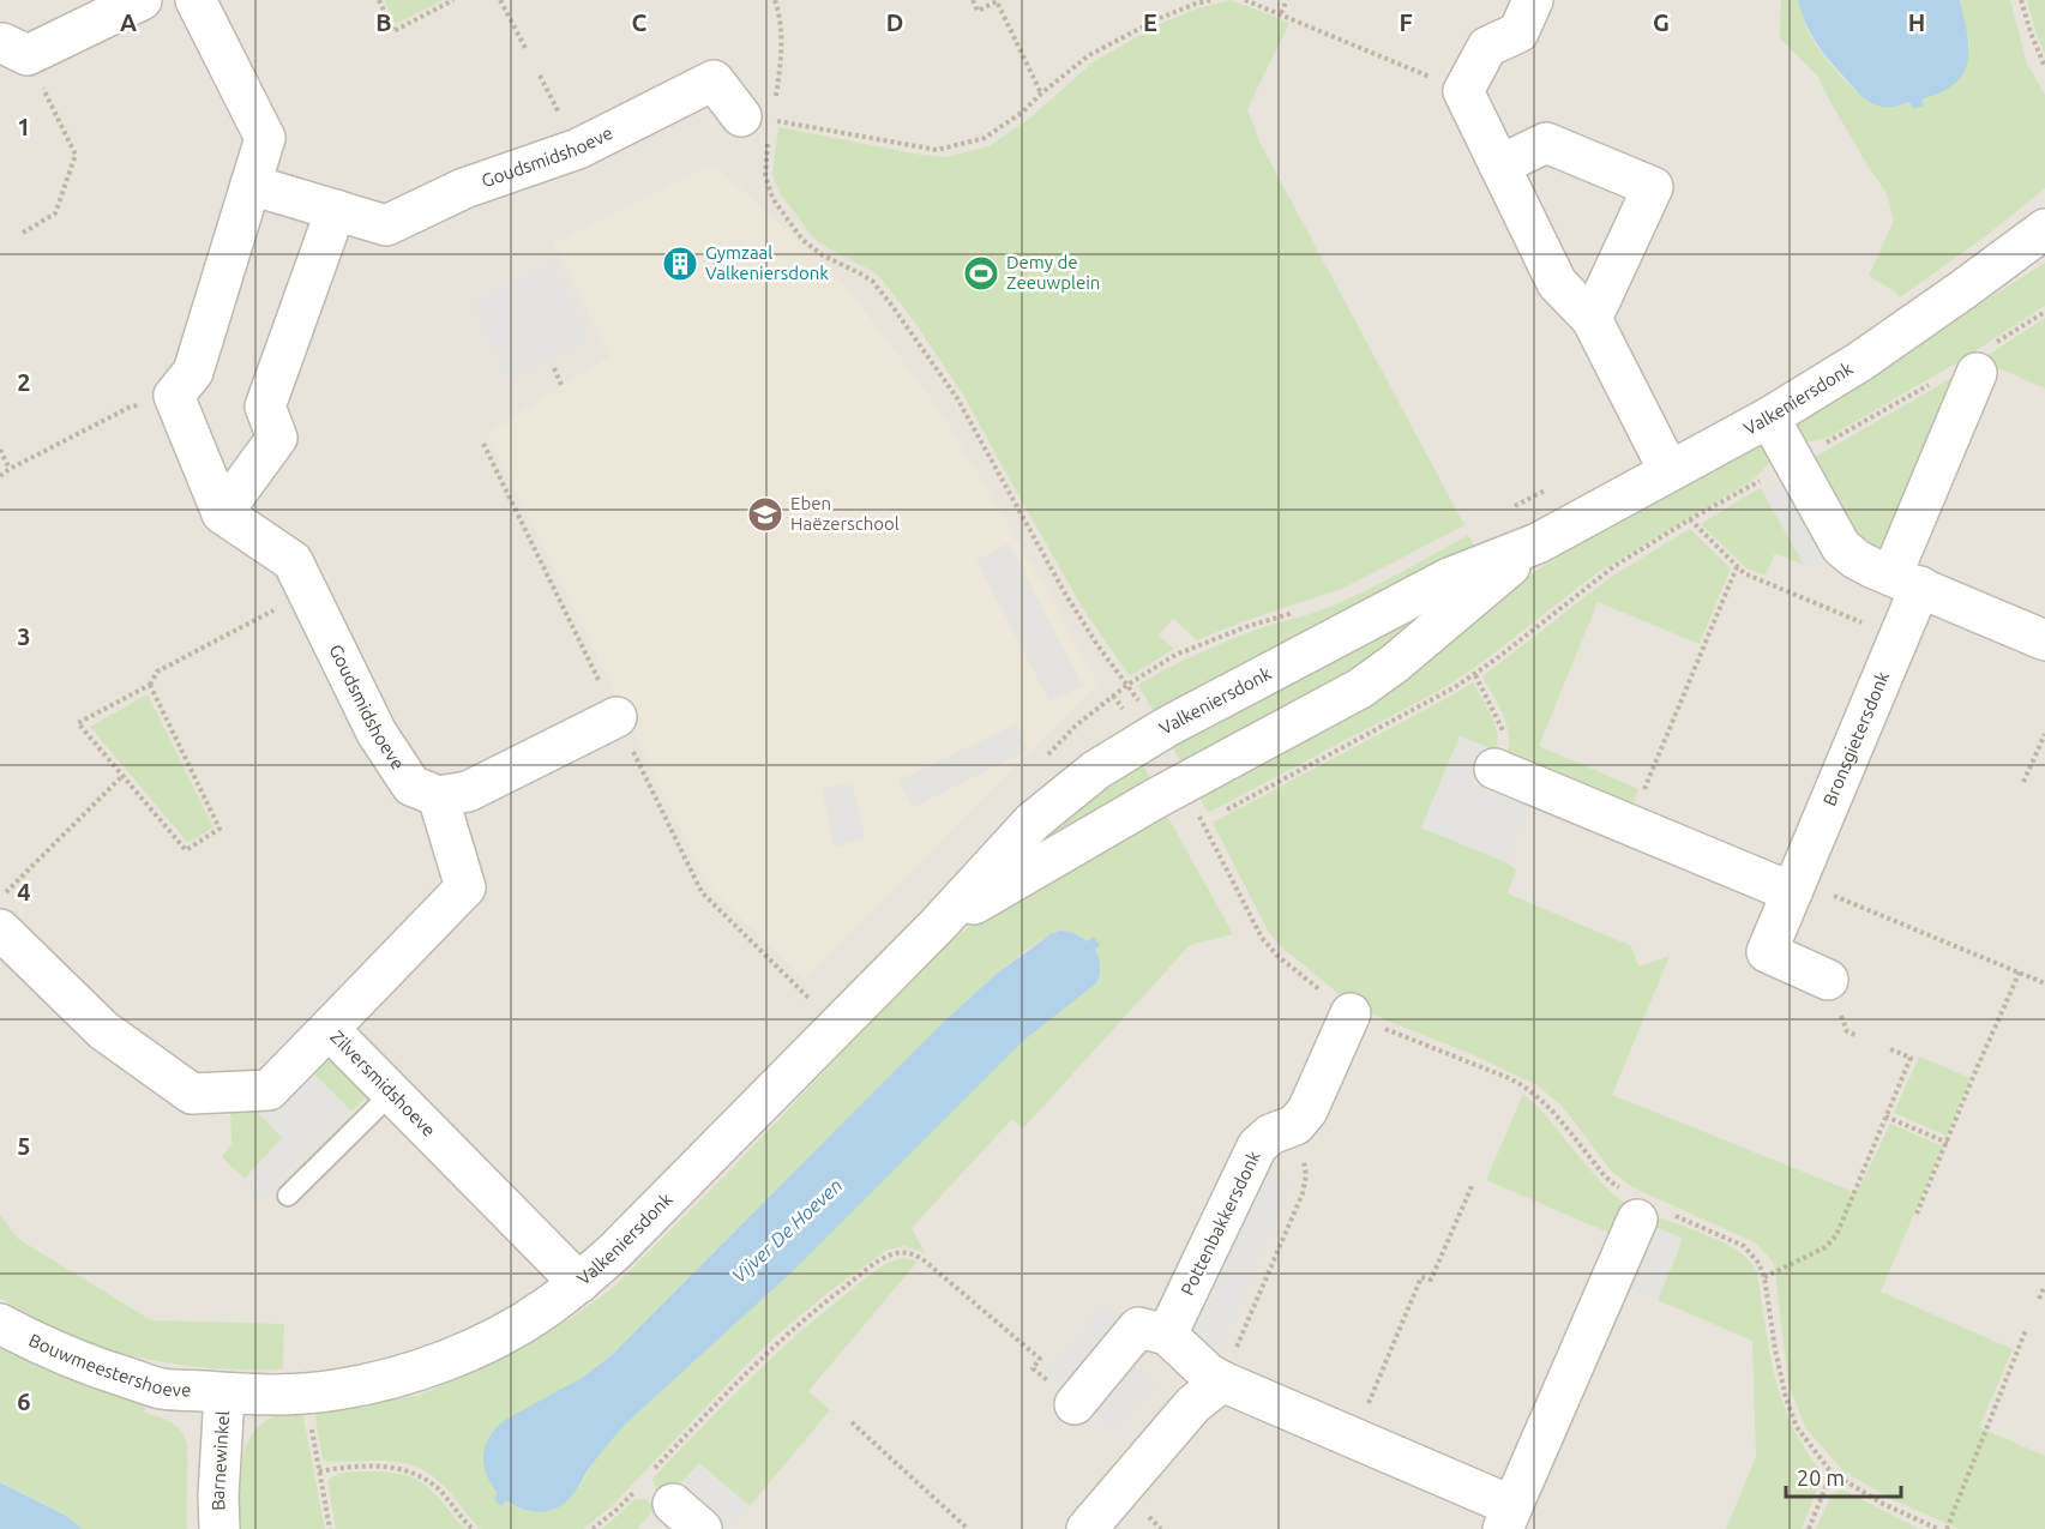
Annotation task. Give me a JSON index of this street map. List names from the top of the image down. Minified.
{"streets":{"street":["Goudsmidshoeve","Valkeniersdonk","Bronsgietersdonk","Zilversmidshoeve","Pottenbakkersdonk","Bouwmeestershoeve","Barnewinkel"]},"crossings":[["Valkeniersdonk","Zilversmidshoeve"],["Valkeniersdonk","Bouwmeestershoeve"],["Valkeniersdonk","Barnewinkel"],["Bouwmeestershoeve","Barnewinkel"]],"water":["Vijver De Hoeven"],"places":{"building":["Gymzaal Valkeniersdonk"],"sports":["Demy de Zeeuwplein"],"school or university":["Eben Haëzerschool"]},"scale_bar":"20 m","grid":{"columns":["A","B","C","D","E","F","G","H"],"rows":["1","2","3","4","5","6"]}}
